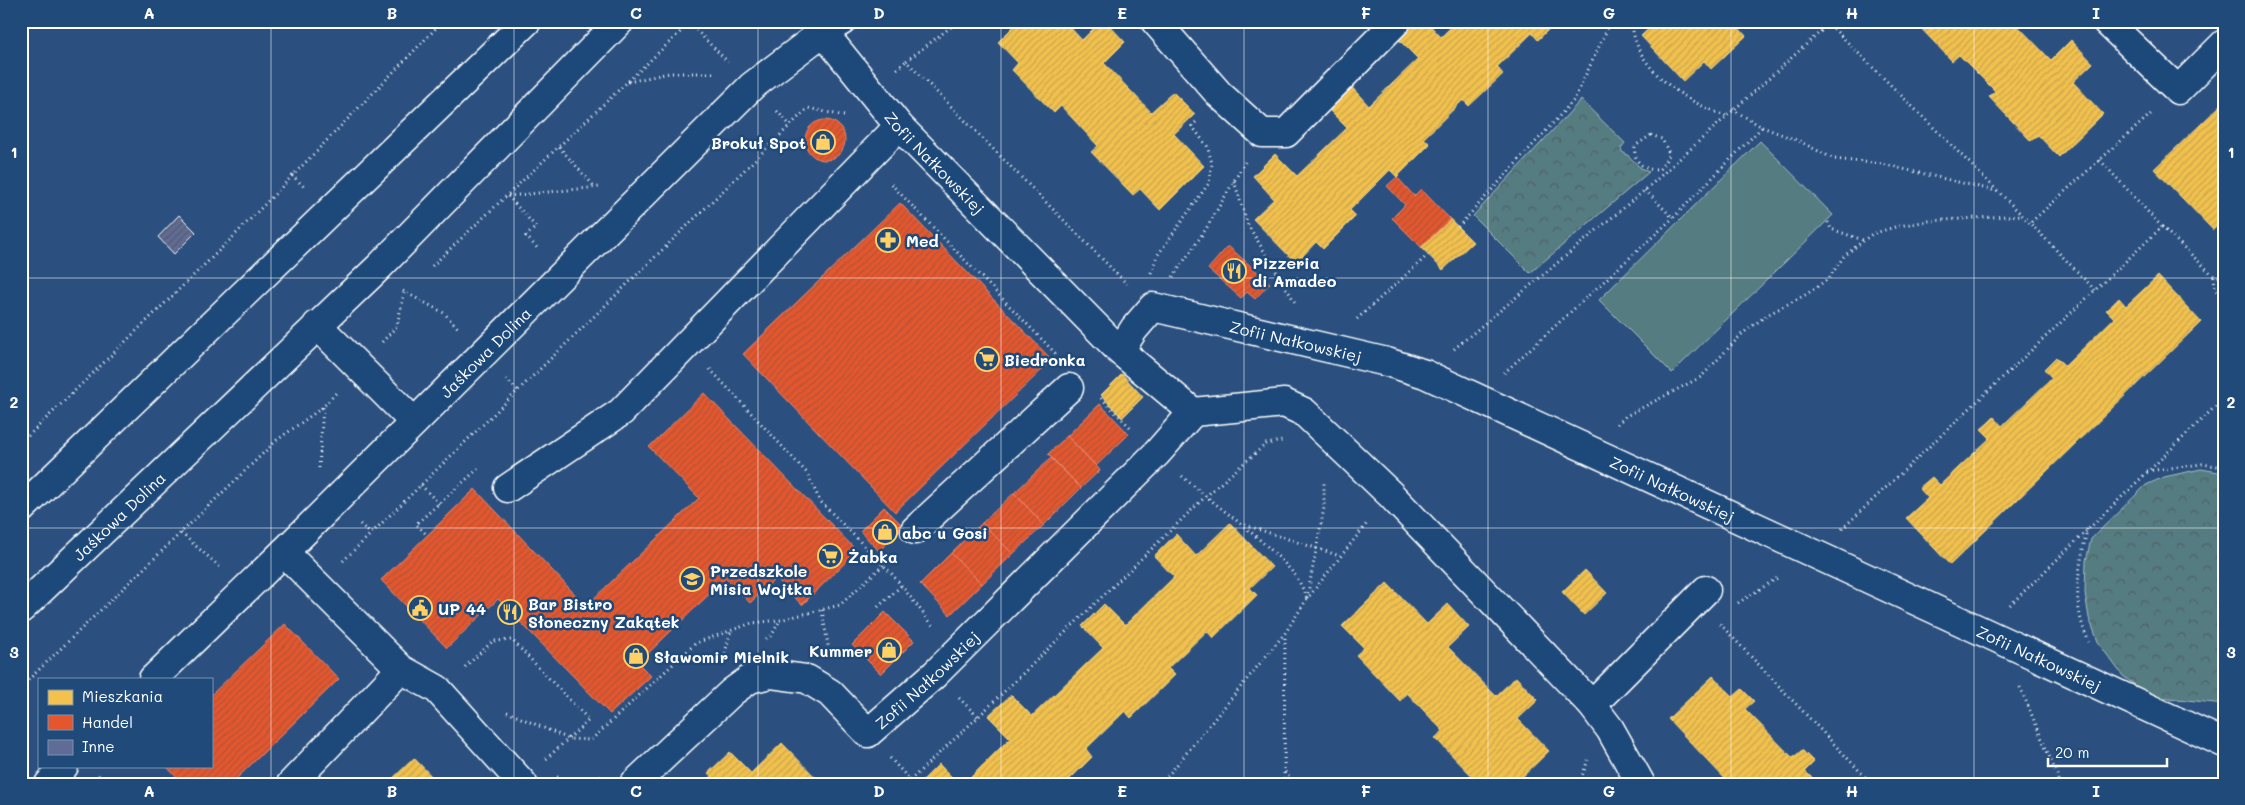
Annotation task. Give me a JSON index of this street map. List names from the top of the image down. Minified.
{"streets":{"street":["Zofii Nałkowskiej","Jaśkowa Dolina"]},"crossings":[["Zofii Nałkowskiej","Jaśkowa Dolina"]],"places":{"shop":["Brokuł Spot","abc u Gosi","Kummer","Sławomir Mielnik"],"pharmacy":["Med"],"restaurant":["Pizzeria di Amadeo","Bar Bistro Słoneczny Zakątek"],"supermarket":["Biedronka","Żabka"],"school or university":["Przedszkole Misia Wojtka"],"public building":["UP 44"]},"legend":["Mieszkania","Handel","Inne"],"scale_bar":"20 m","grid":{"columns":["A","B","C","D","E","F","G","H","I"],"rows":["1","2","3"]}}
